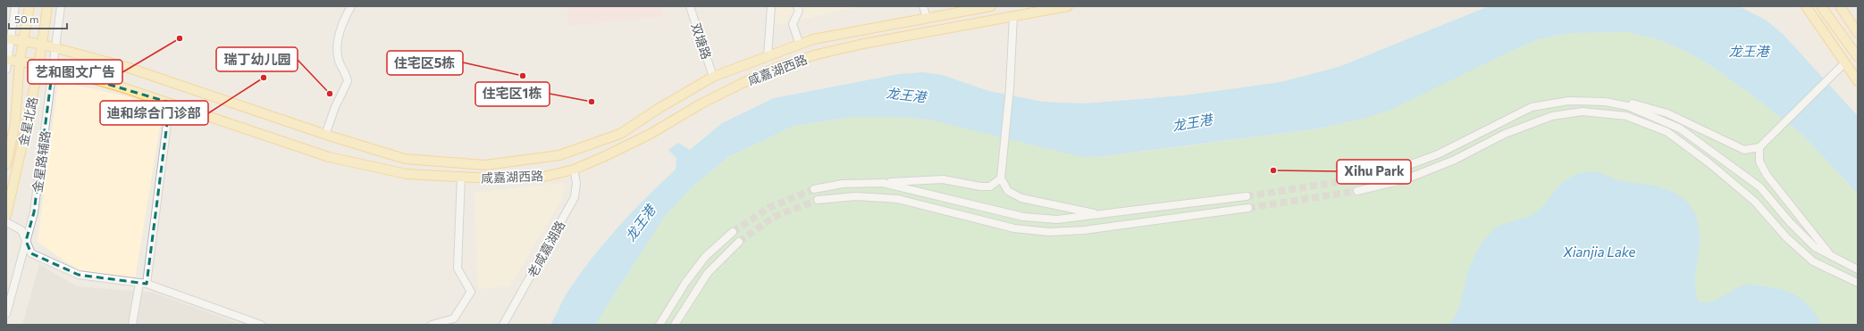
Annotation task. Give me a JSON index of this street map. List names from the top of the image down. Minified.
{"streets":{"main road":["咸嘉湖西路","金星北路"],"street":["双塘路","金星路辅路","老咸嘉湖路"]},"crossings":[["双塘路","咸嘉湖西路"],["咸嘉湖西路","金星北路"],["咸嘉湖西路","金星路辅路"],["咸嘉湖西路","老咸嘉湖路"]],"water":["龙王港","Xianjia Lake"],"places":["艺和图文广告","住宅区5栋","迪和综合门诊部","瑞丁幼儿园","住宅区1栋","Xihu Park"],"scale_bar":"50 m"}
